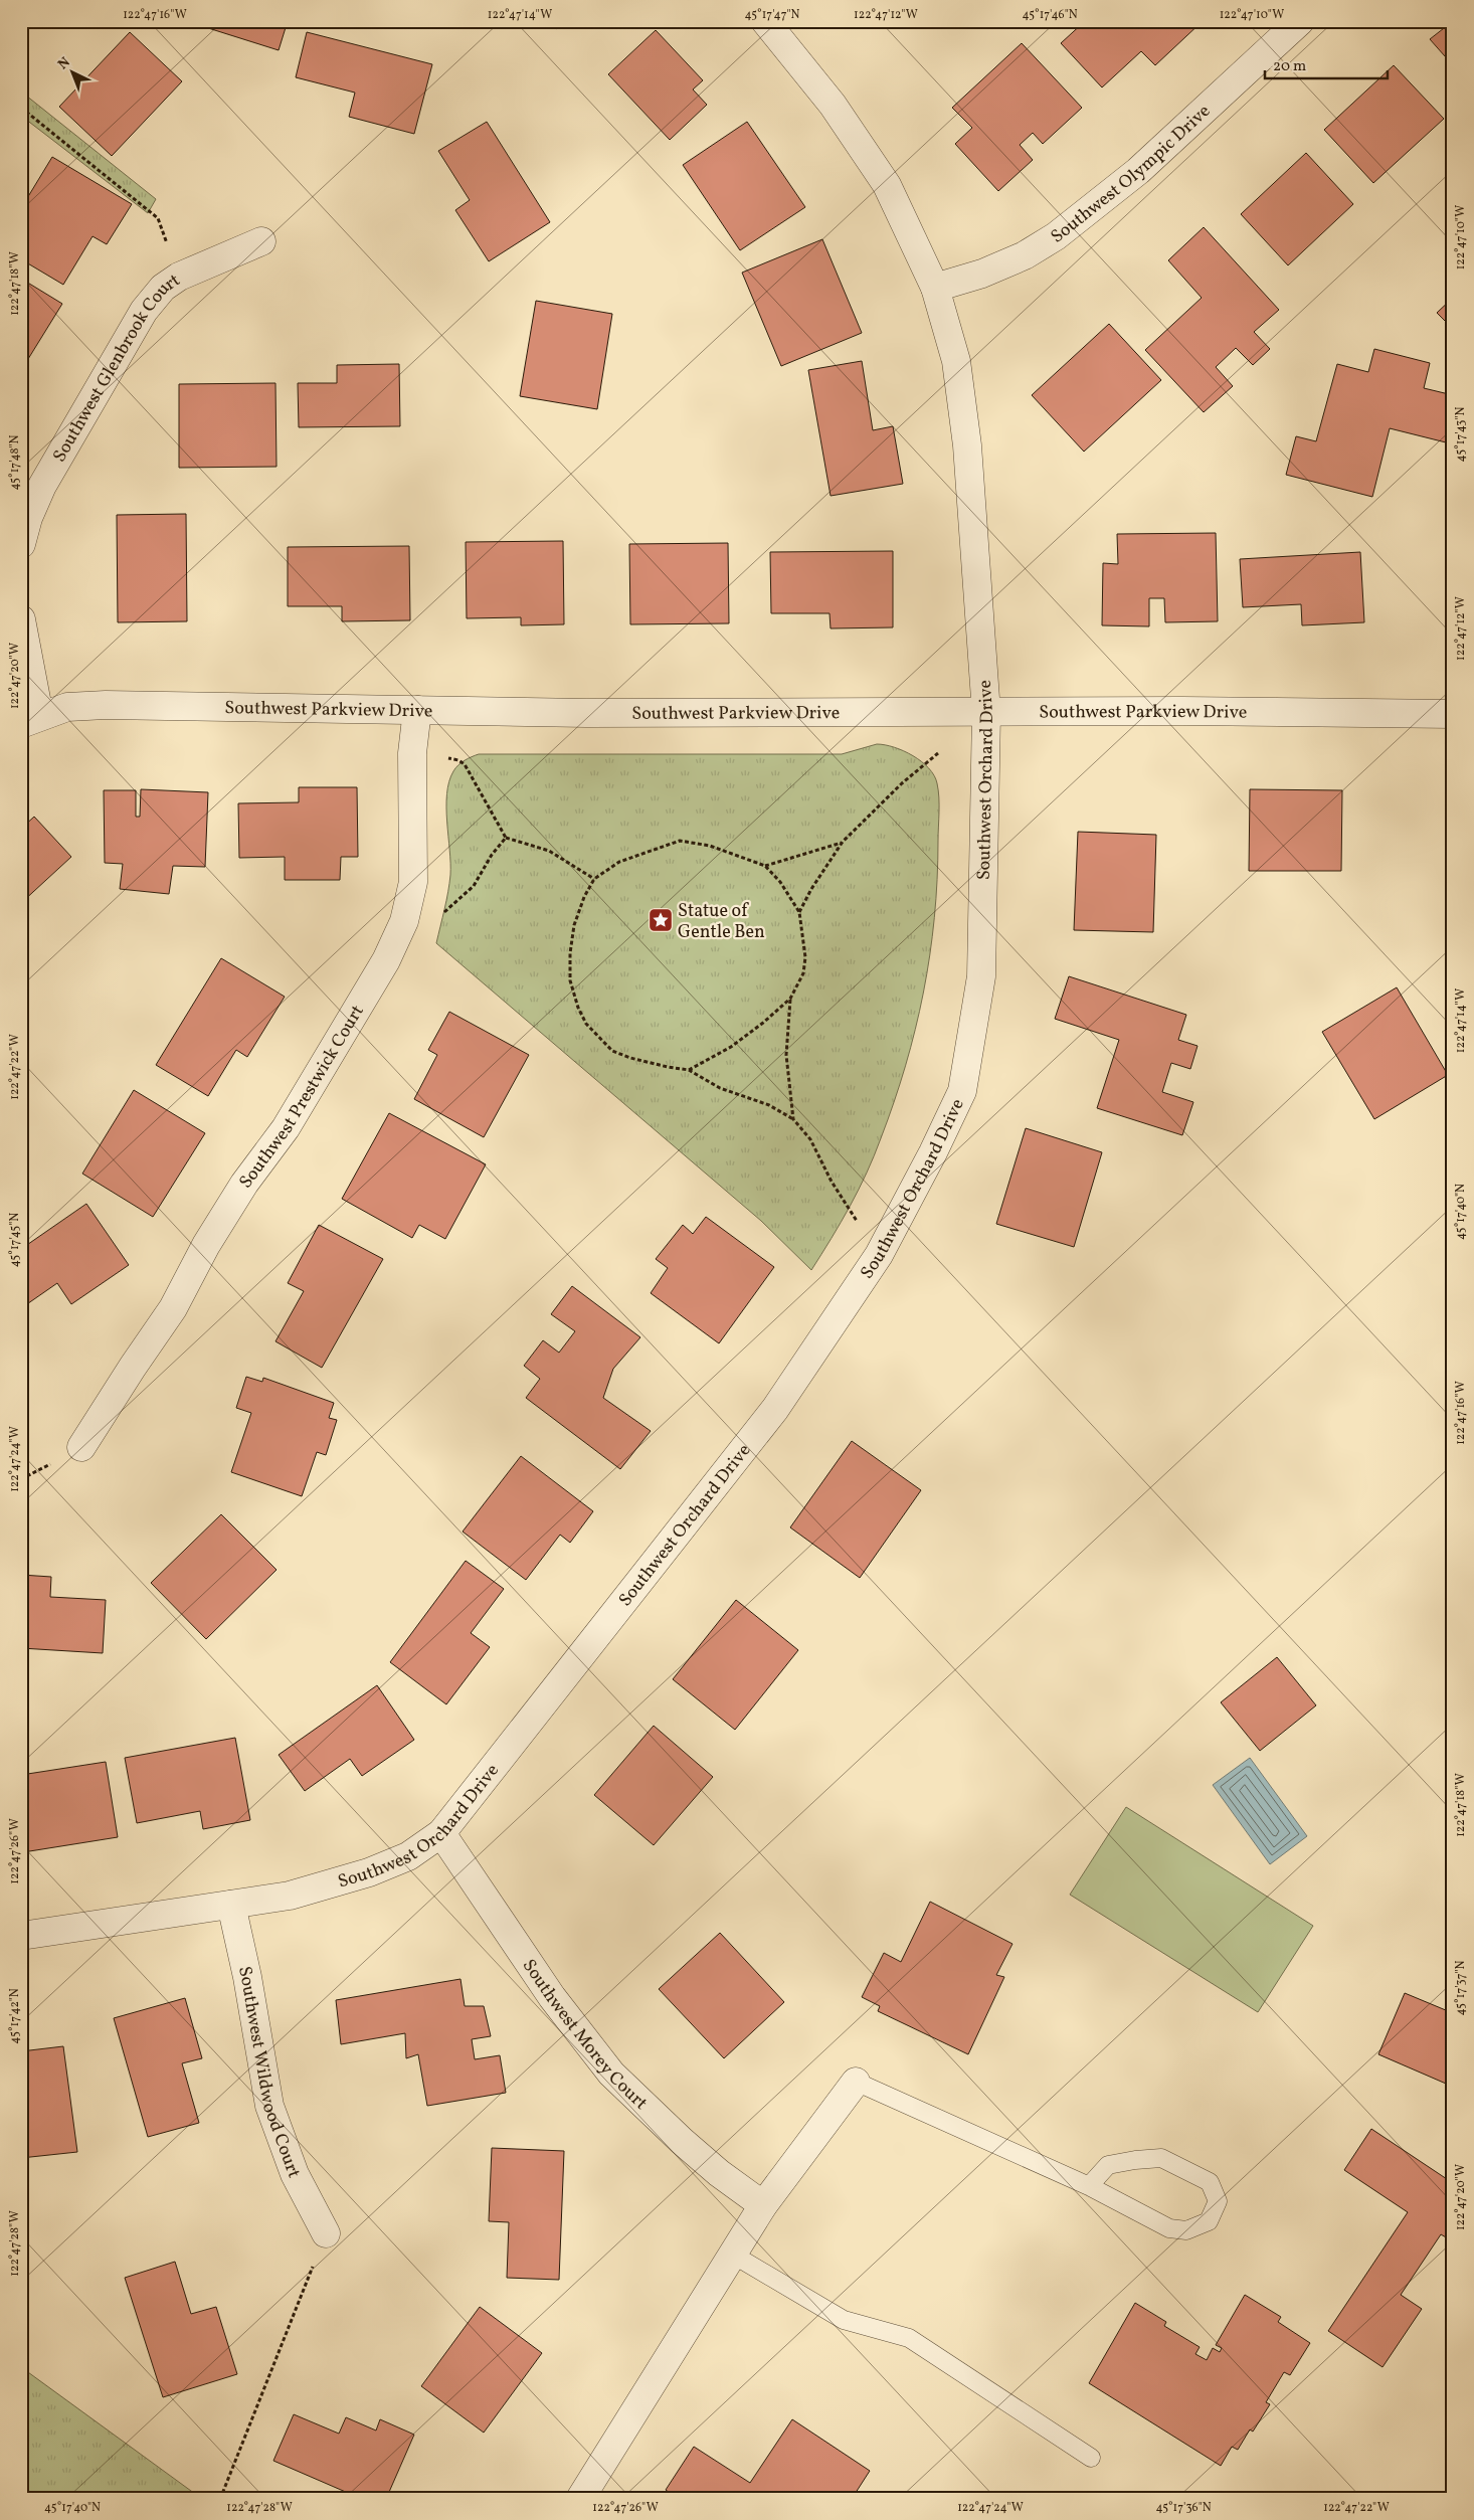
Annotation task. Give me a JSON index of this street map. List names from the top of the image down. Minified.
{"streets":{"street":["Southwest Olympic Drive","Southwest Glenbrook Court","Southwest Parkview Drive","Southwest Orchard Drive","Southwest Prestwick Court","Southwest Morey Court","Southwest Wildwood Court"]},"crossings":[["Southwest Olympic Drive","Southwest Orchard Drive"],["Southwest Parkview Drive","Southwest Orchard Drive"],["Southwest Parkview Drive","Southwest Prestwick Court"],["Southwest Orchard Drive","Southwest Morey Court"],["Southwest Orchard Drive","Southwest Wildwood Court"]],"places":{"place":["Statue of Gentle Ben"]},"scale_bar":"20 m","north":"top left","coordinates":["122°47'16\"W","122°47'14\"W","45°17'47\"N","122°47'12\"W","45°17'46\"N","122°47'10\"W","122°47'18\"W","45°17'43\"N","45°17'48\"N","122°47'20\"W","122°47'22\"W","45°17'40\"N","45°17'45\"N","122°47'24\"W","122°47'26\"W","45°17'37\"N","45°17'42\"N","122°47'28\"W","45°17'36\"N"]}
